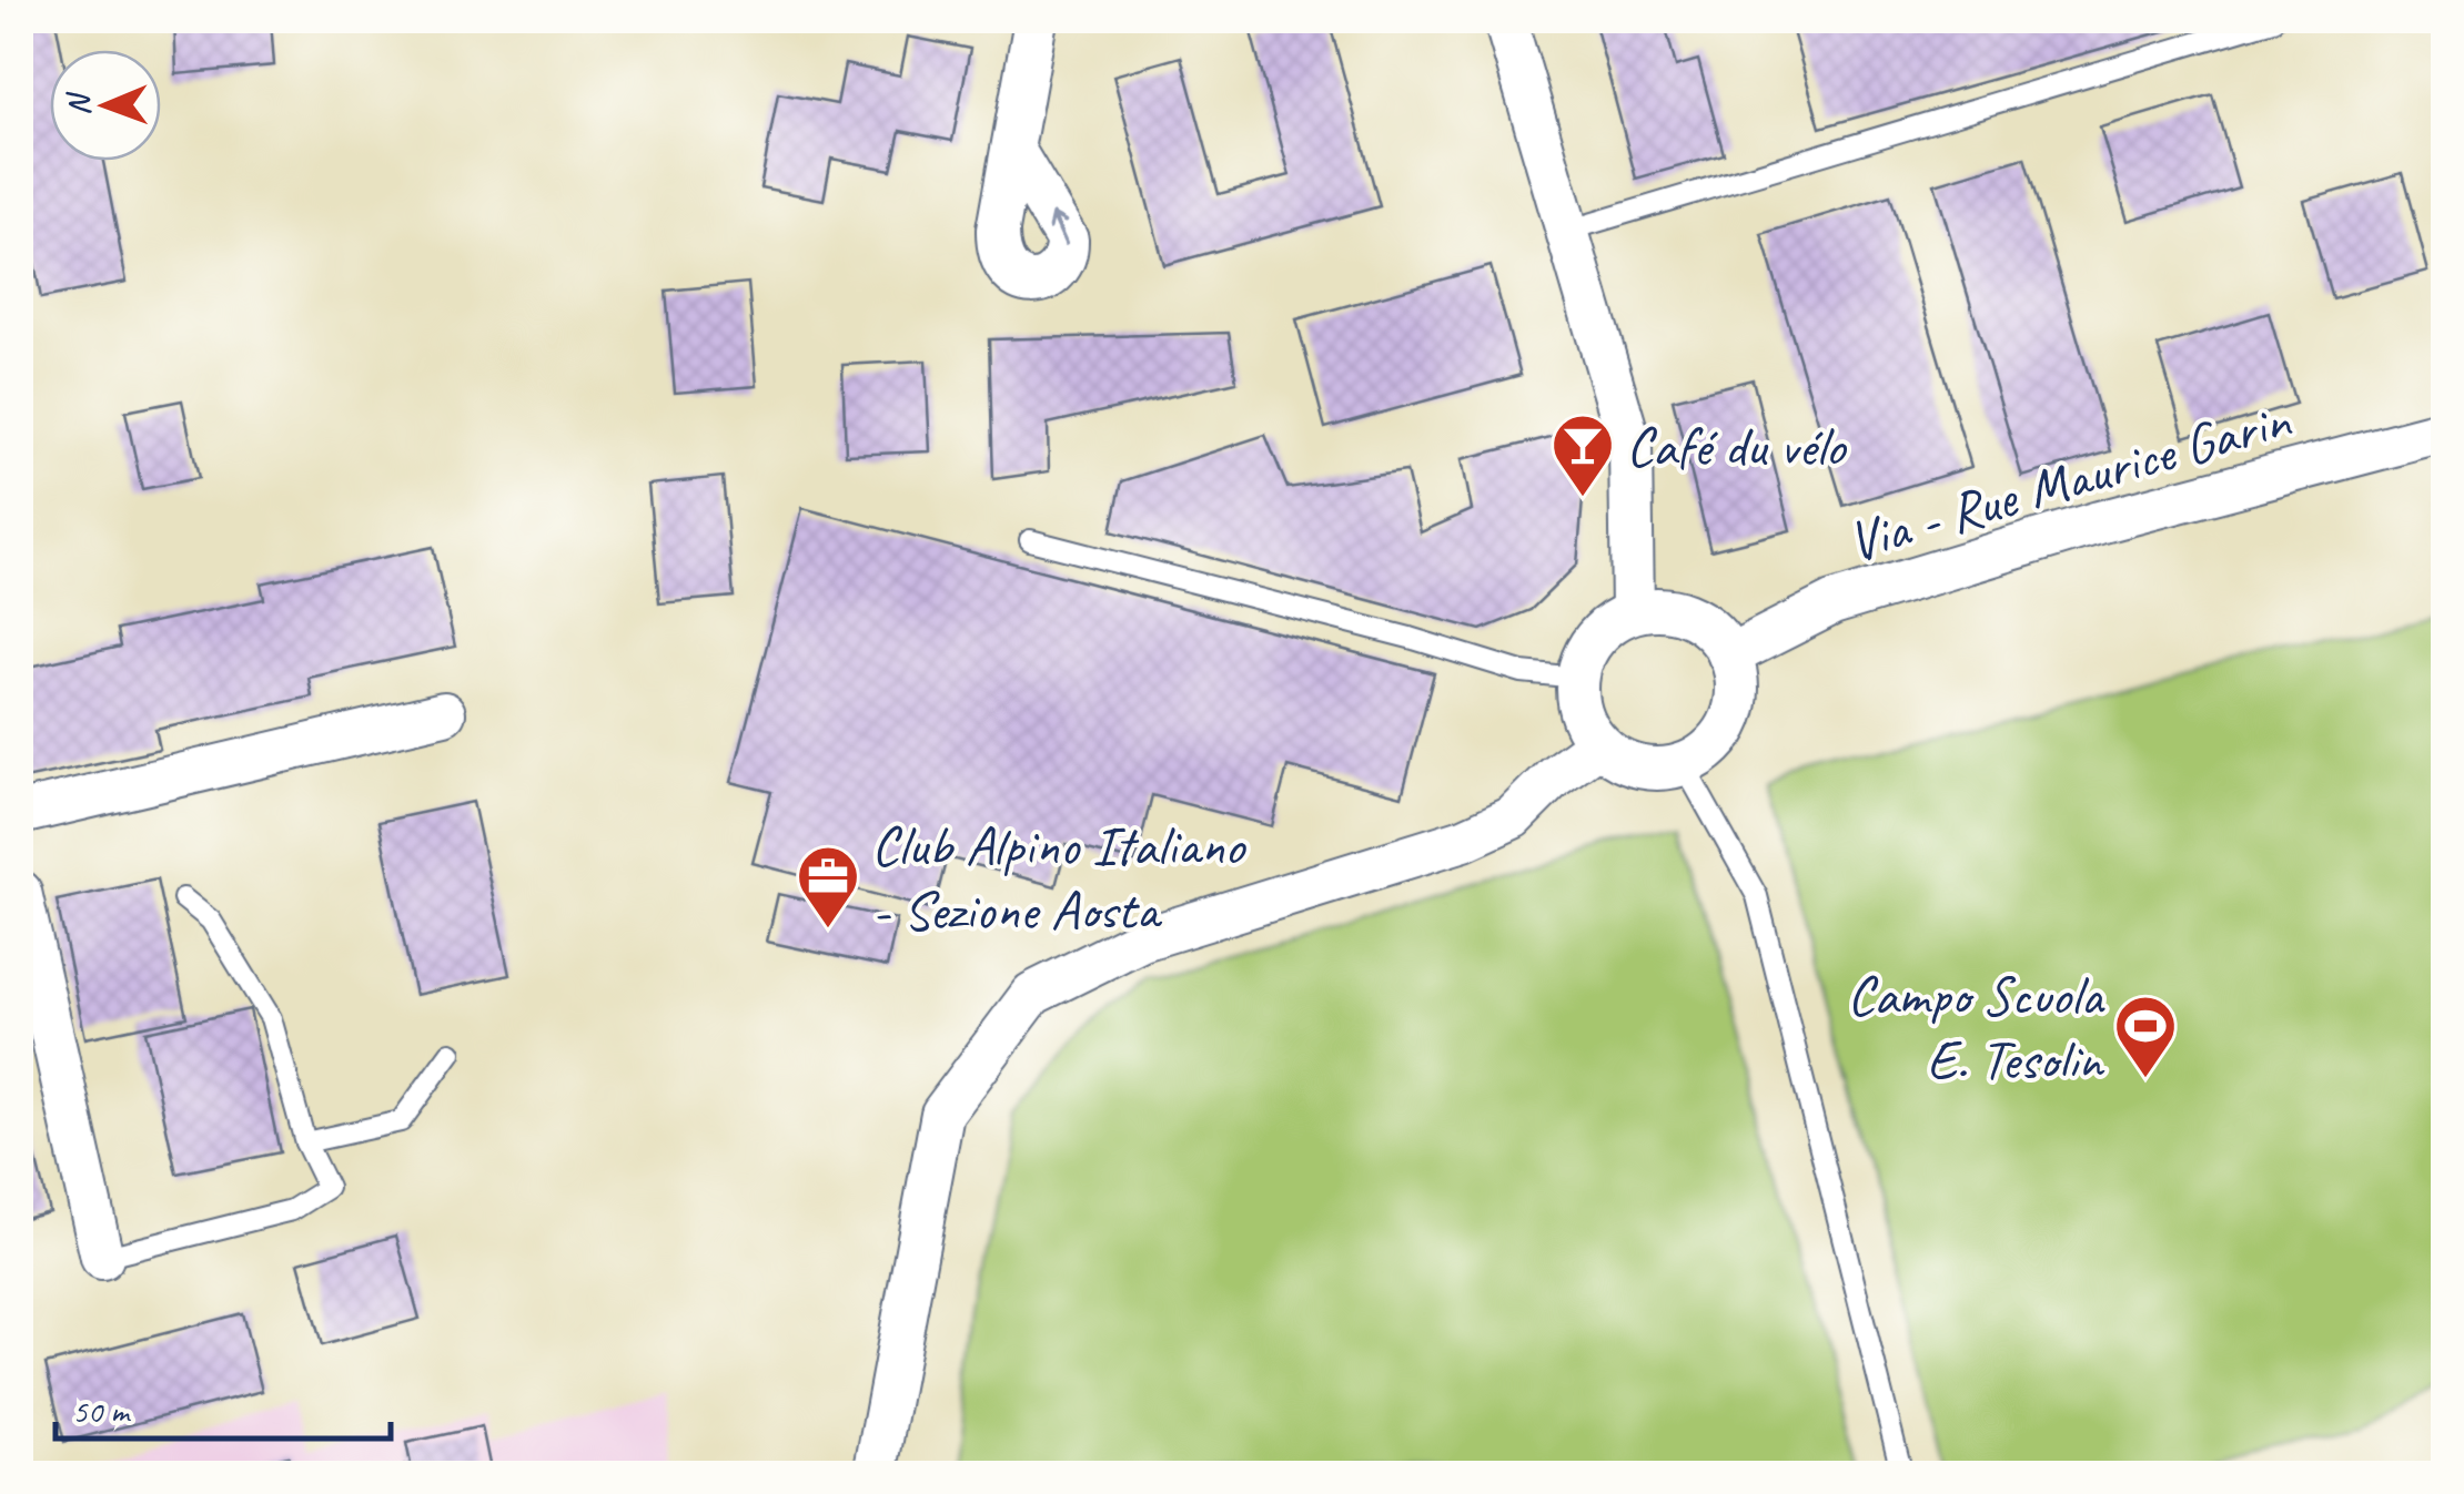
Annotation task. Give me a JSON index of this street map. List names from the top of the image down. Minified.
{"streets":{"street":["Via - Rue Maurice Garin"]},"places":{"bar":["Café du vélo"],"office":["Club Alpino Italiano - Sezione Aosta"],"sports":["Campo Scuola E. Tesolin"]},"scale_bar":"50 m","north":"left"}
